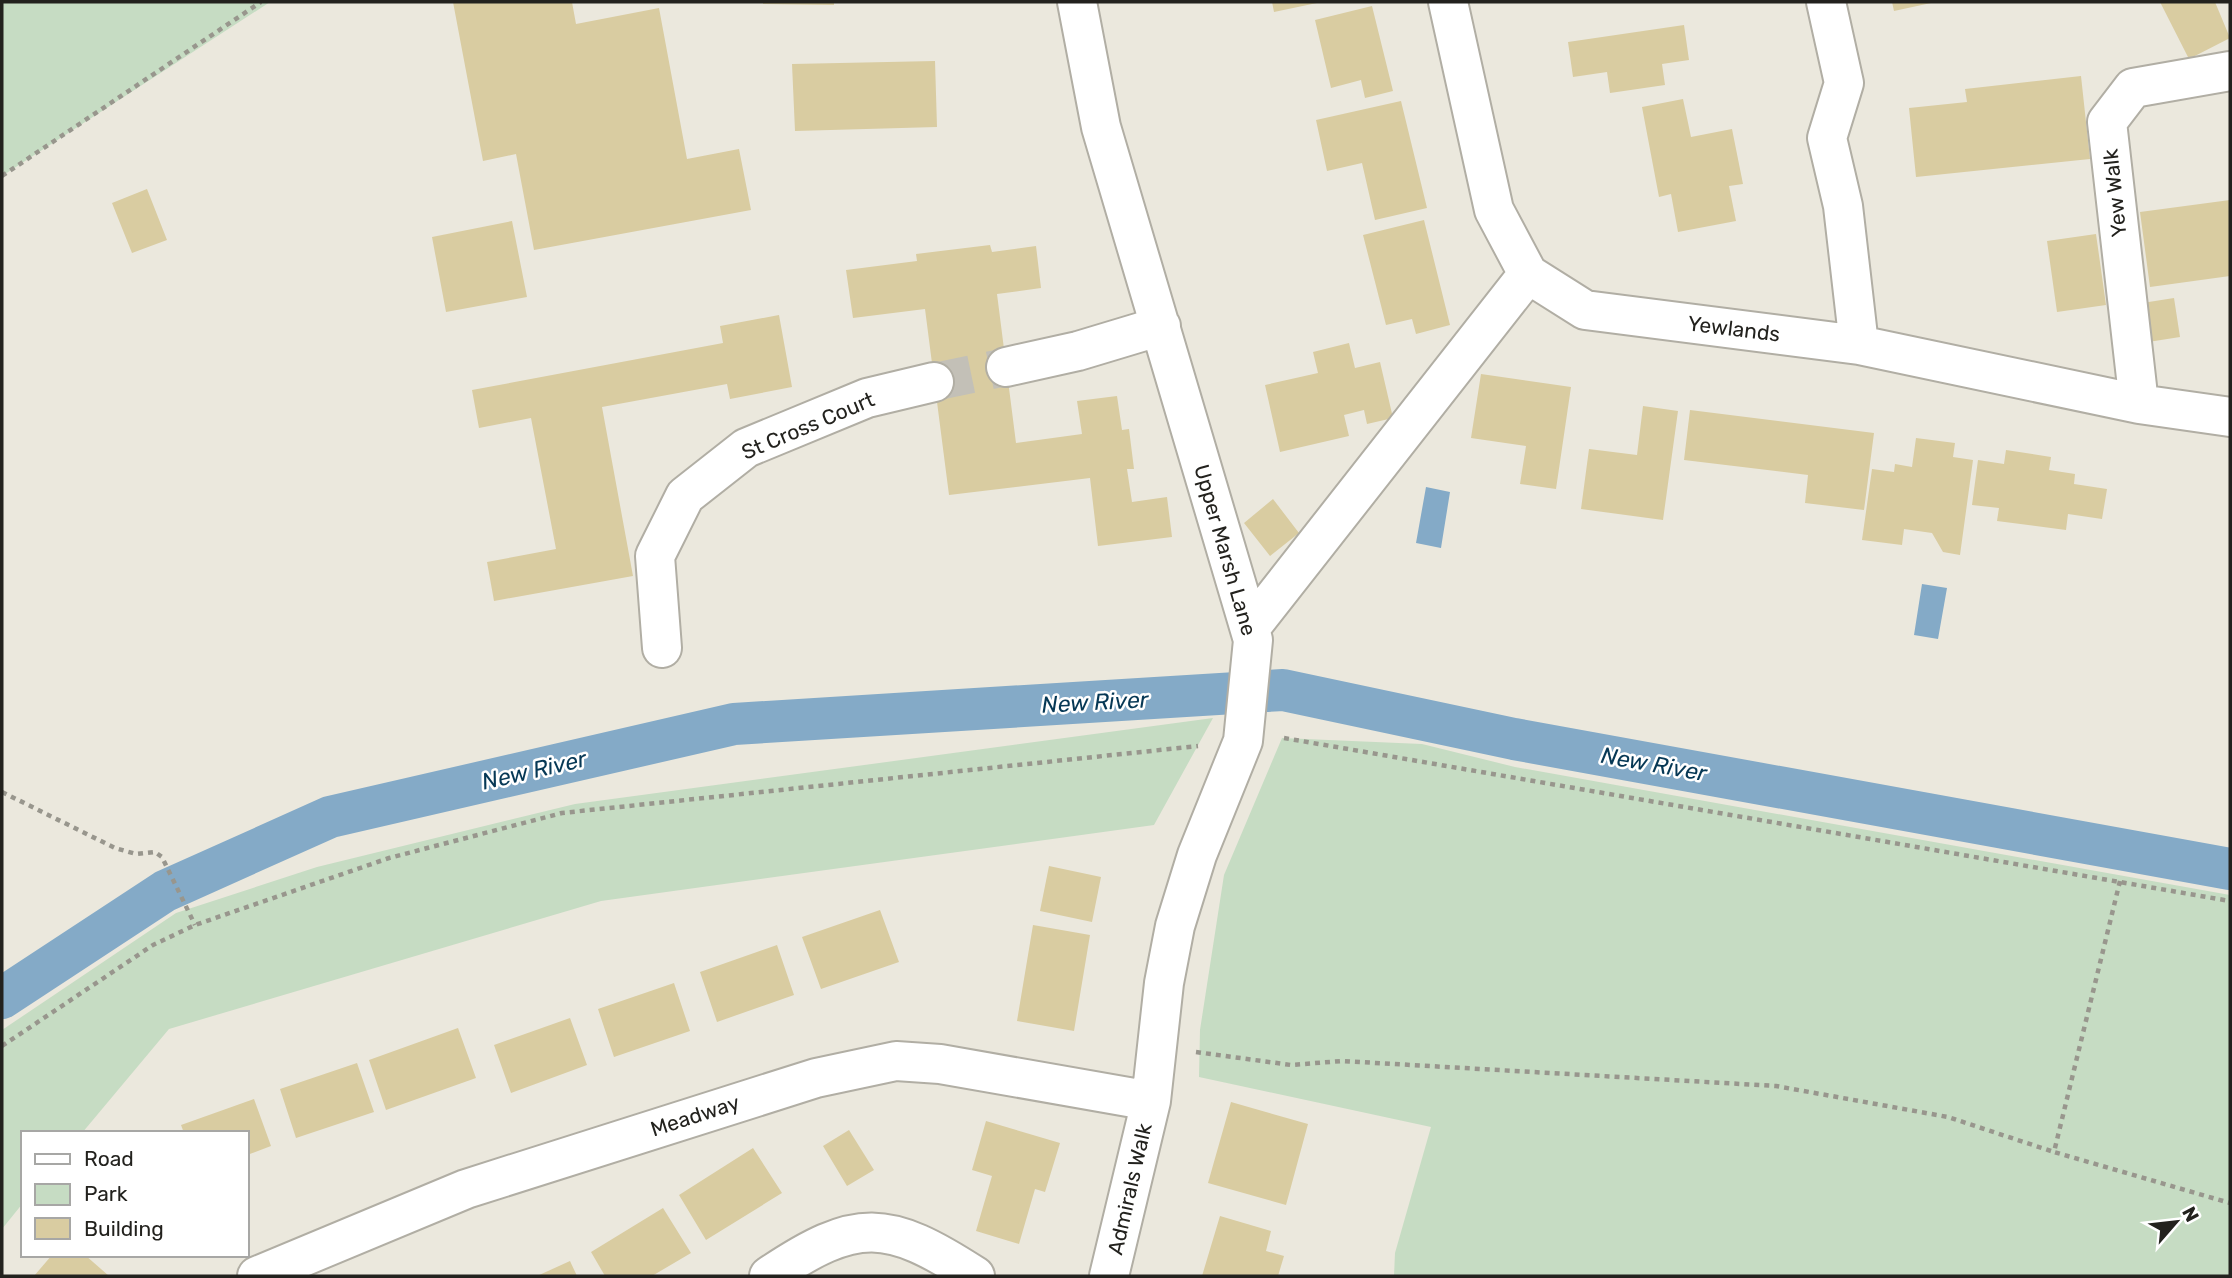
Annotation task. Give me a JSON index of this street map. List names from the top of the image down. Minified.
{"streets":{"street":["Yew Walk","Yewlands","St Cross Court","Upper Marsh Lane","Meadway","Admirals Walk"]},"crossings":[["Yew Walk","Yewlands"],["Upper Marsh Lane","Meadway"],["Upper Marsh Lane","Admirals Walk"],["Meadway","Admirals Walk"]],"water":["New River"],"legend":["Road","Park","Building"],"north":"top right"}
